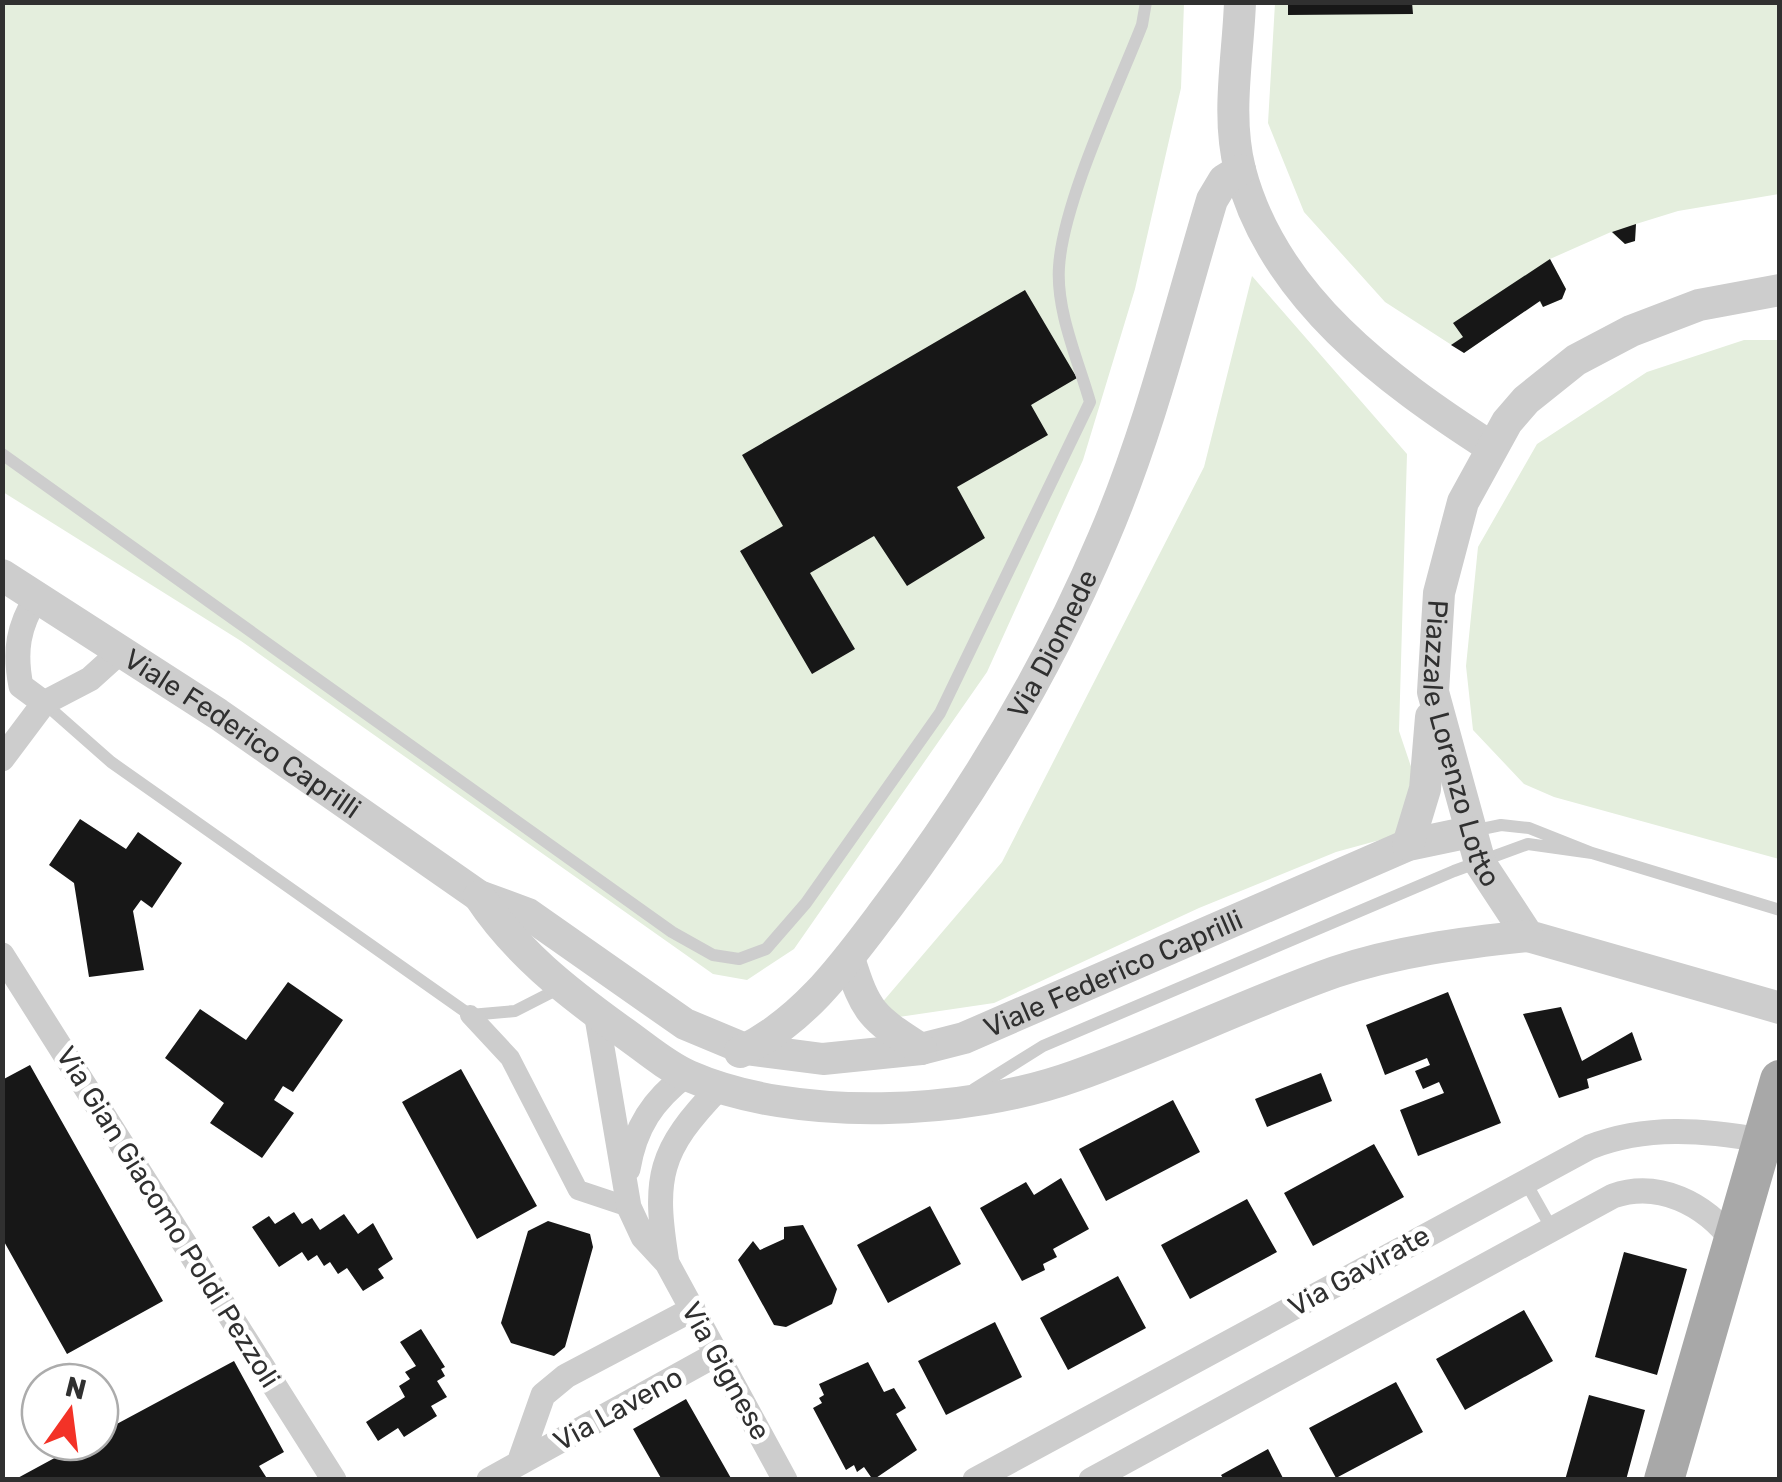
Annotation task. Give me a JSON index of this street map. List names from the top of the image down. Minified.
{"streets":{"street":["Via Diomede","Viale Federico Caprilli","Piazzale Lorenzo Lotto","Via Gian Giacomo Poldi Pezzoli","Via Gavirate","Via Gignese","Via Laveno"]},"crossings":[["Via Diomede","Viale Federico Caprilli"],["Viale Federico Caprilli","Piazzale Lorenzo Lotto"],["Viale Federico Caprilli","Via Gignese"],["Via Gignese","Via Laveno"]],"north":"top"}
